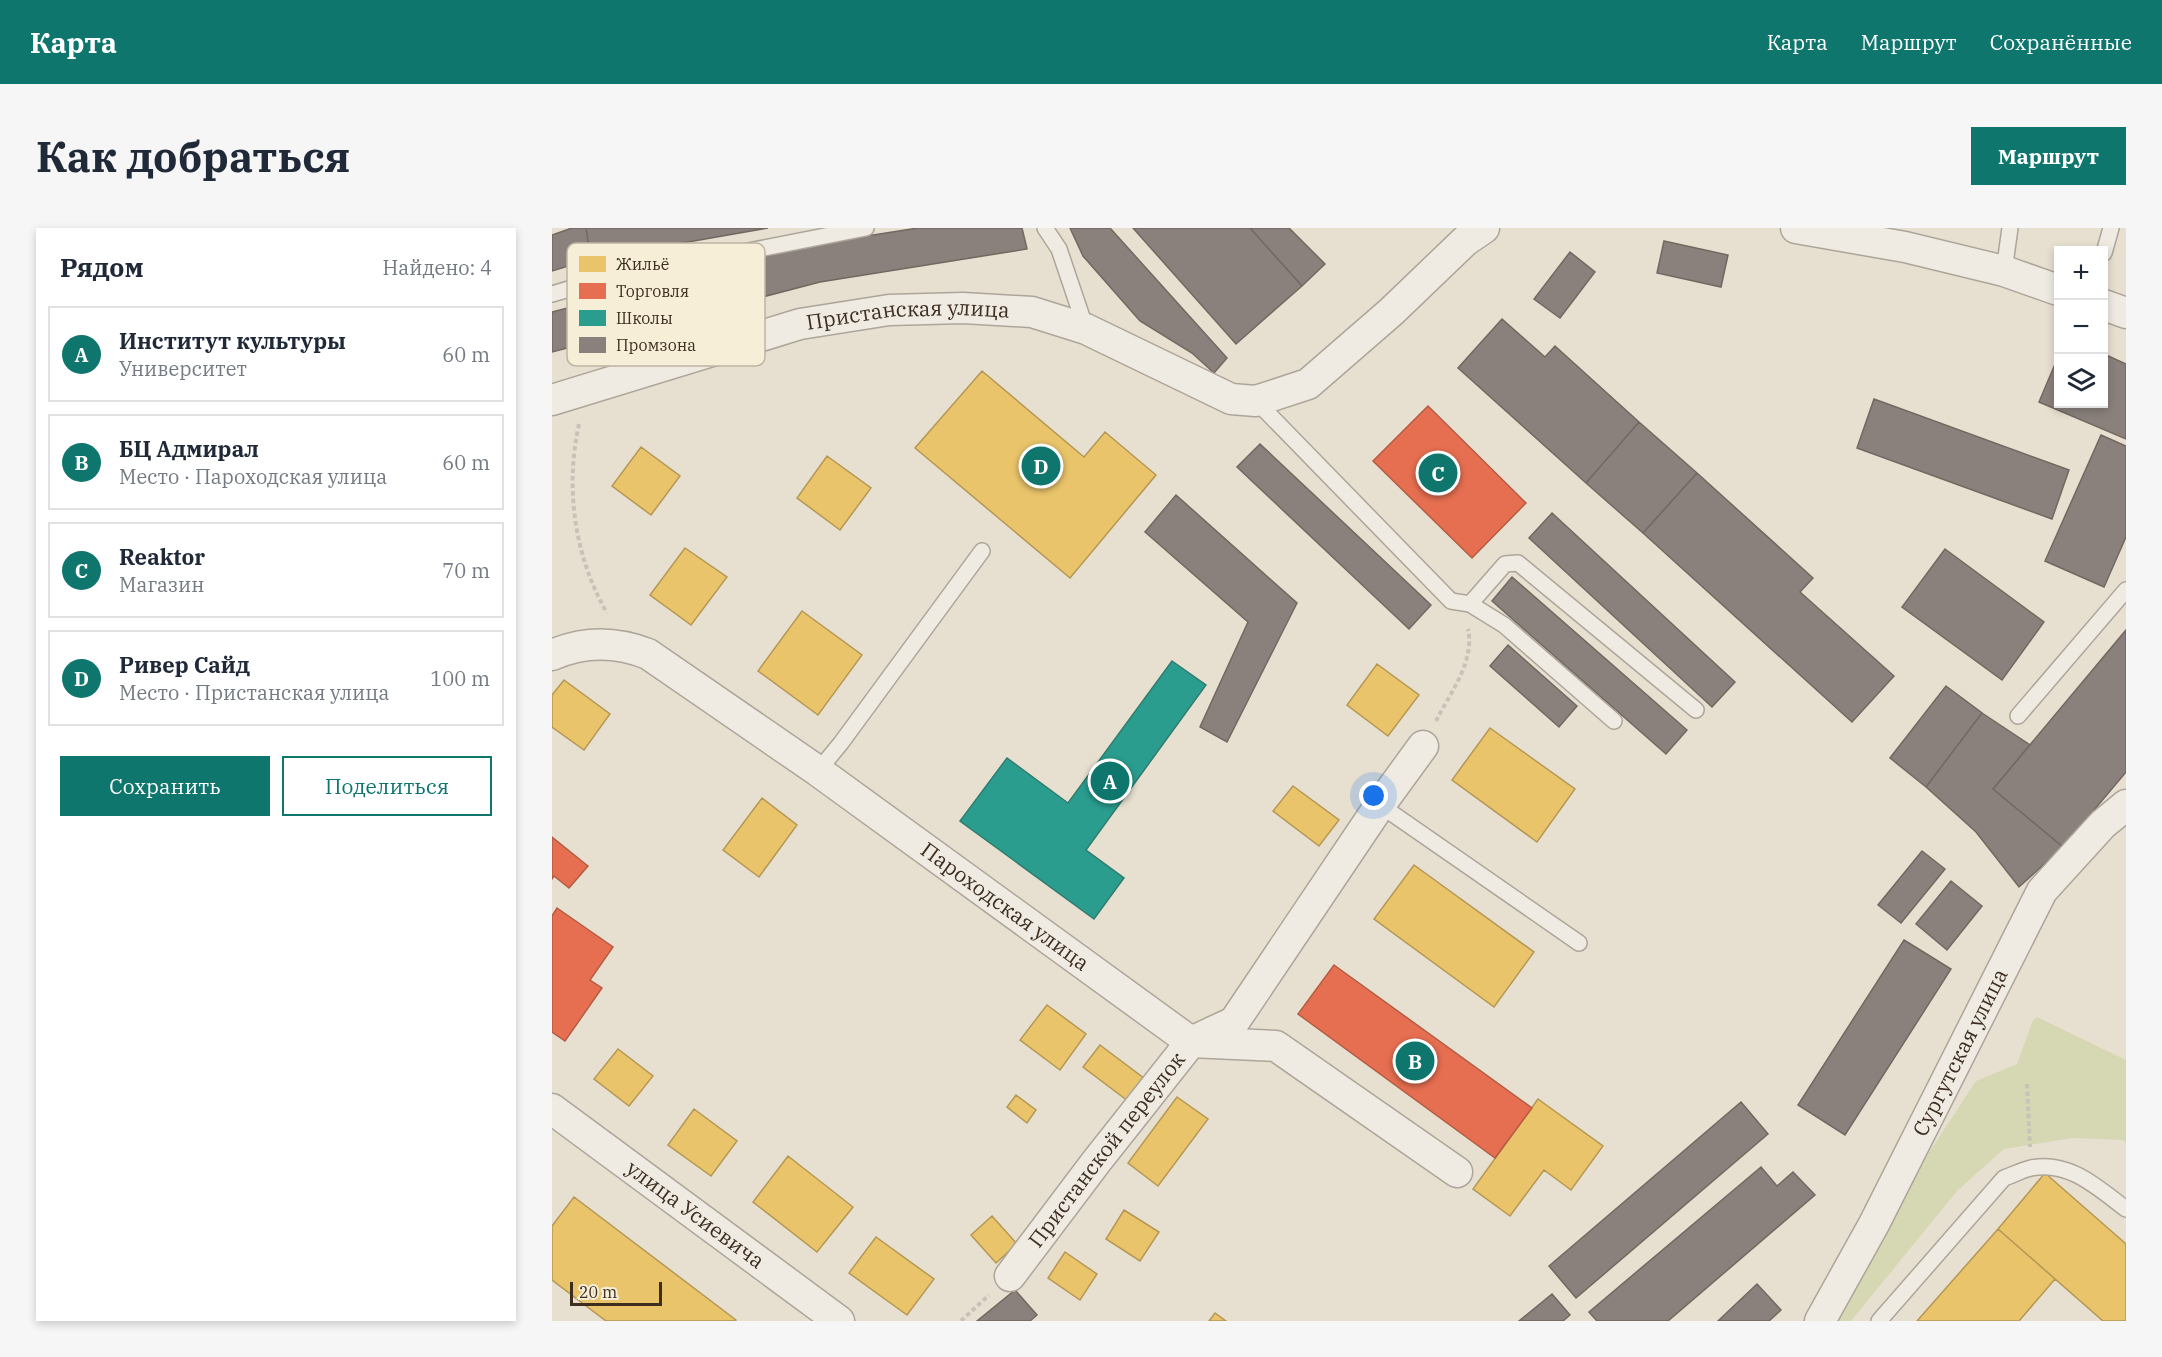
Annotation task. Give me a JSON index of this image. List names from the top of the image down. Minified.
{"streets":{"street":["Пристанская улица","Пароходская улица","Сургутская улица","Пристанской переулок","улица Усиевича"]},"crossings":[["Пароходская улица","Пристанской переулок"]],"legend":["Жильё","Торговля","Школы","Промзона"],"scale_bar":"20 m","page":{"header":"Карта","nav":["Карта","Маршрут","Сохранённые"],"buttons":["Маршрут",["Сохранить","Поделиться"]],"title":"Как добраться","heading":["Рядом","Найдено: 4"],"map_buttons":["+","−"],"list":[{"mark":"A","name":"Институт культуры","note":"Университет","value":"60 m"},{"mark":"B","name":"БЦ Адмирал","note":"Место · Пароходская улица","value":"60 m"},{"mark":"C","name":"Reaktor","note":"Магазин","value":"70 m"},{"mark":"D","name":"Ривер Сайд","note":"Место · Пристанская улица","value":"100 m"}],"pins":["D","C","A","B"],"scale":"20 m"}}
